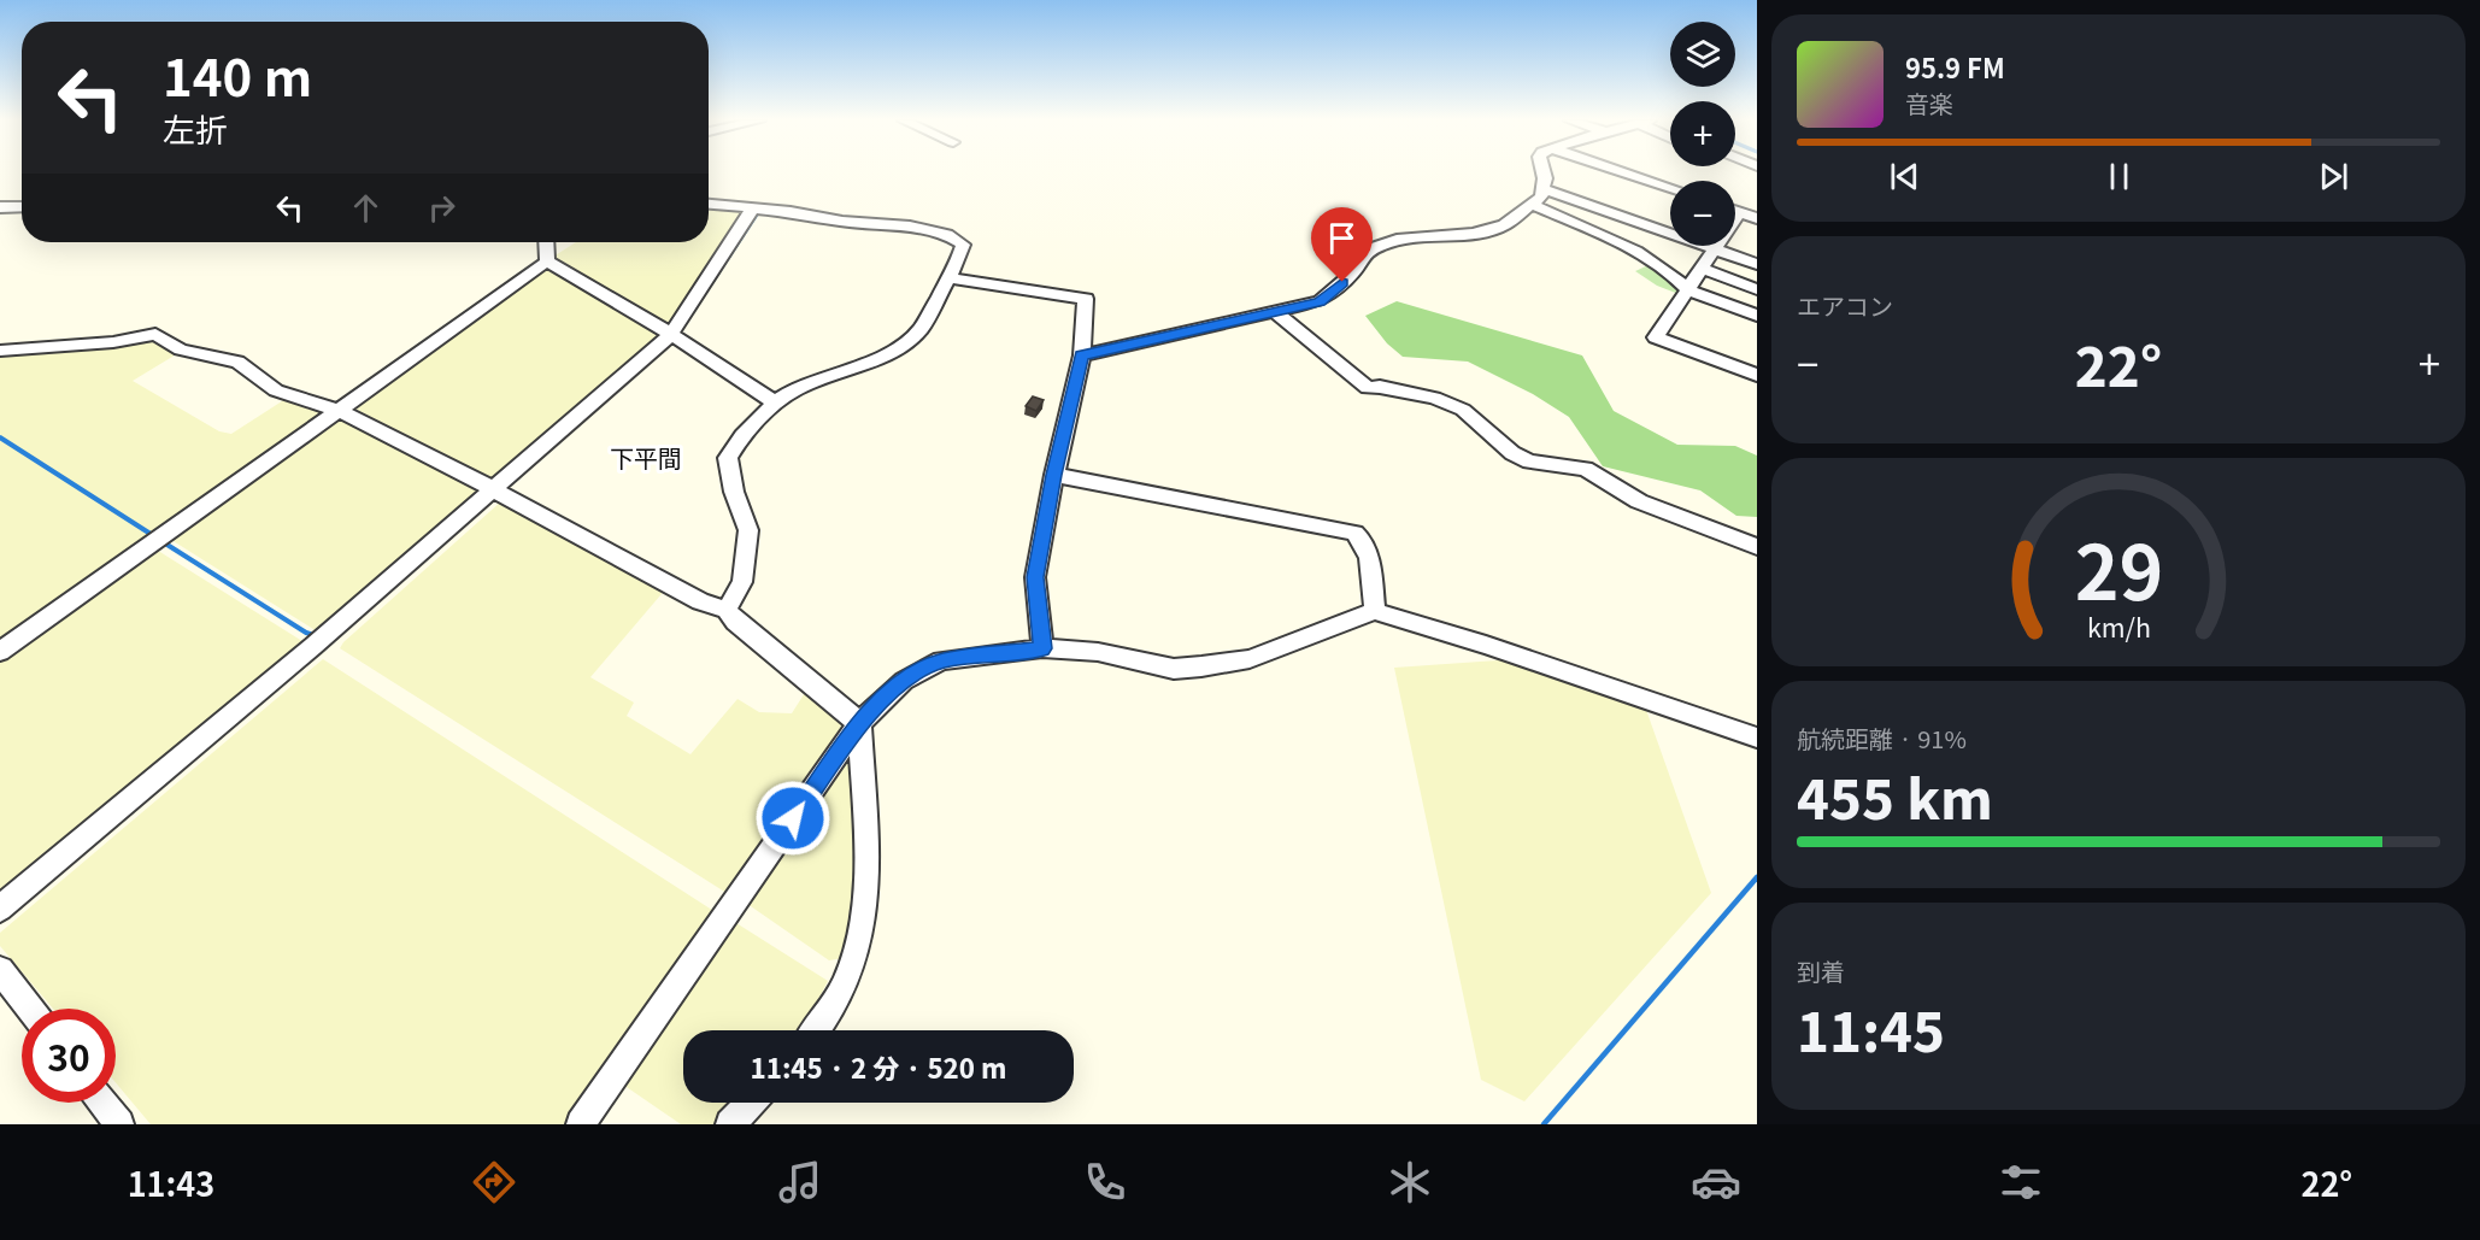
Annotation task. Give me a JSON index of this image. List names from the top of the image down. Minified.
{"districts":["下平間"],"page":{"map_buttons":["+","−"],"turn":["140 m","左折"],"song":["95.9 FM","音楽"],"tile":["エアコン",["航続距離 · 91%","455 km"],["到着","11:45"]],"heat":["−","22°","+"],"limit":"30","trip":"11:45 · 2 分 · 520 m","tabs":["11:43","22°"],"gauge":["29","km/h"]}}
